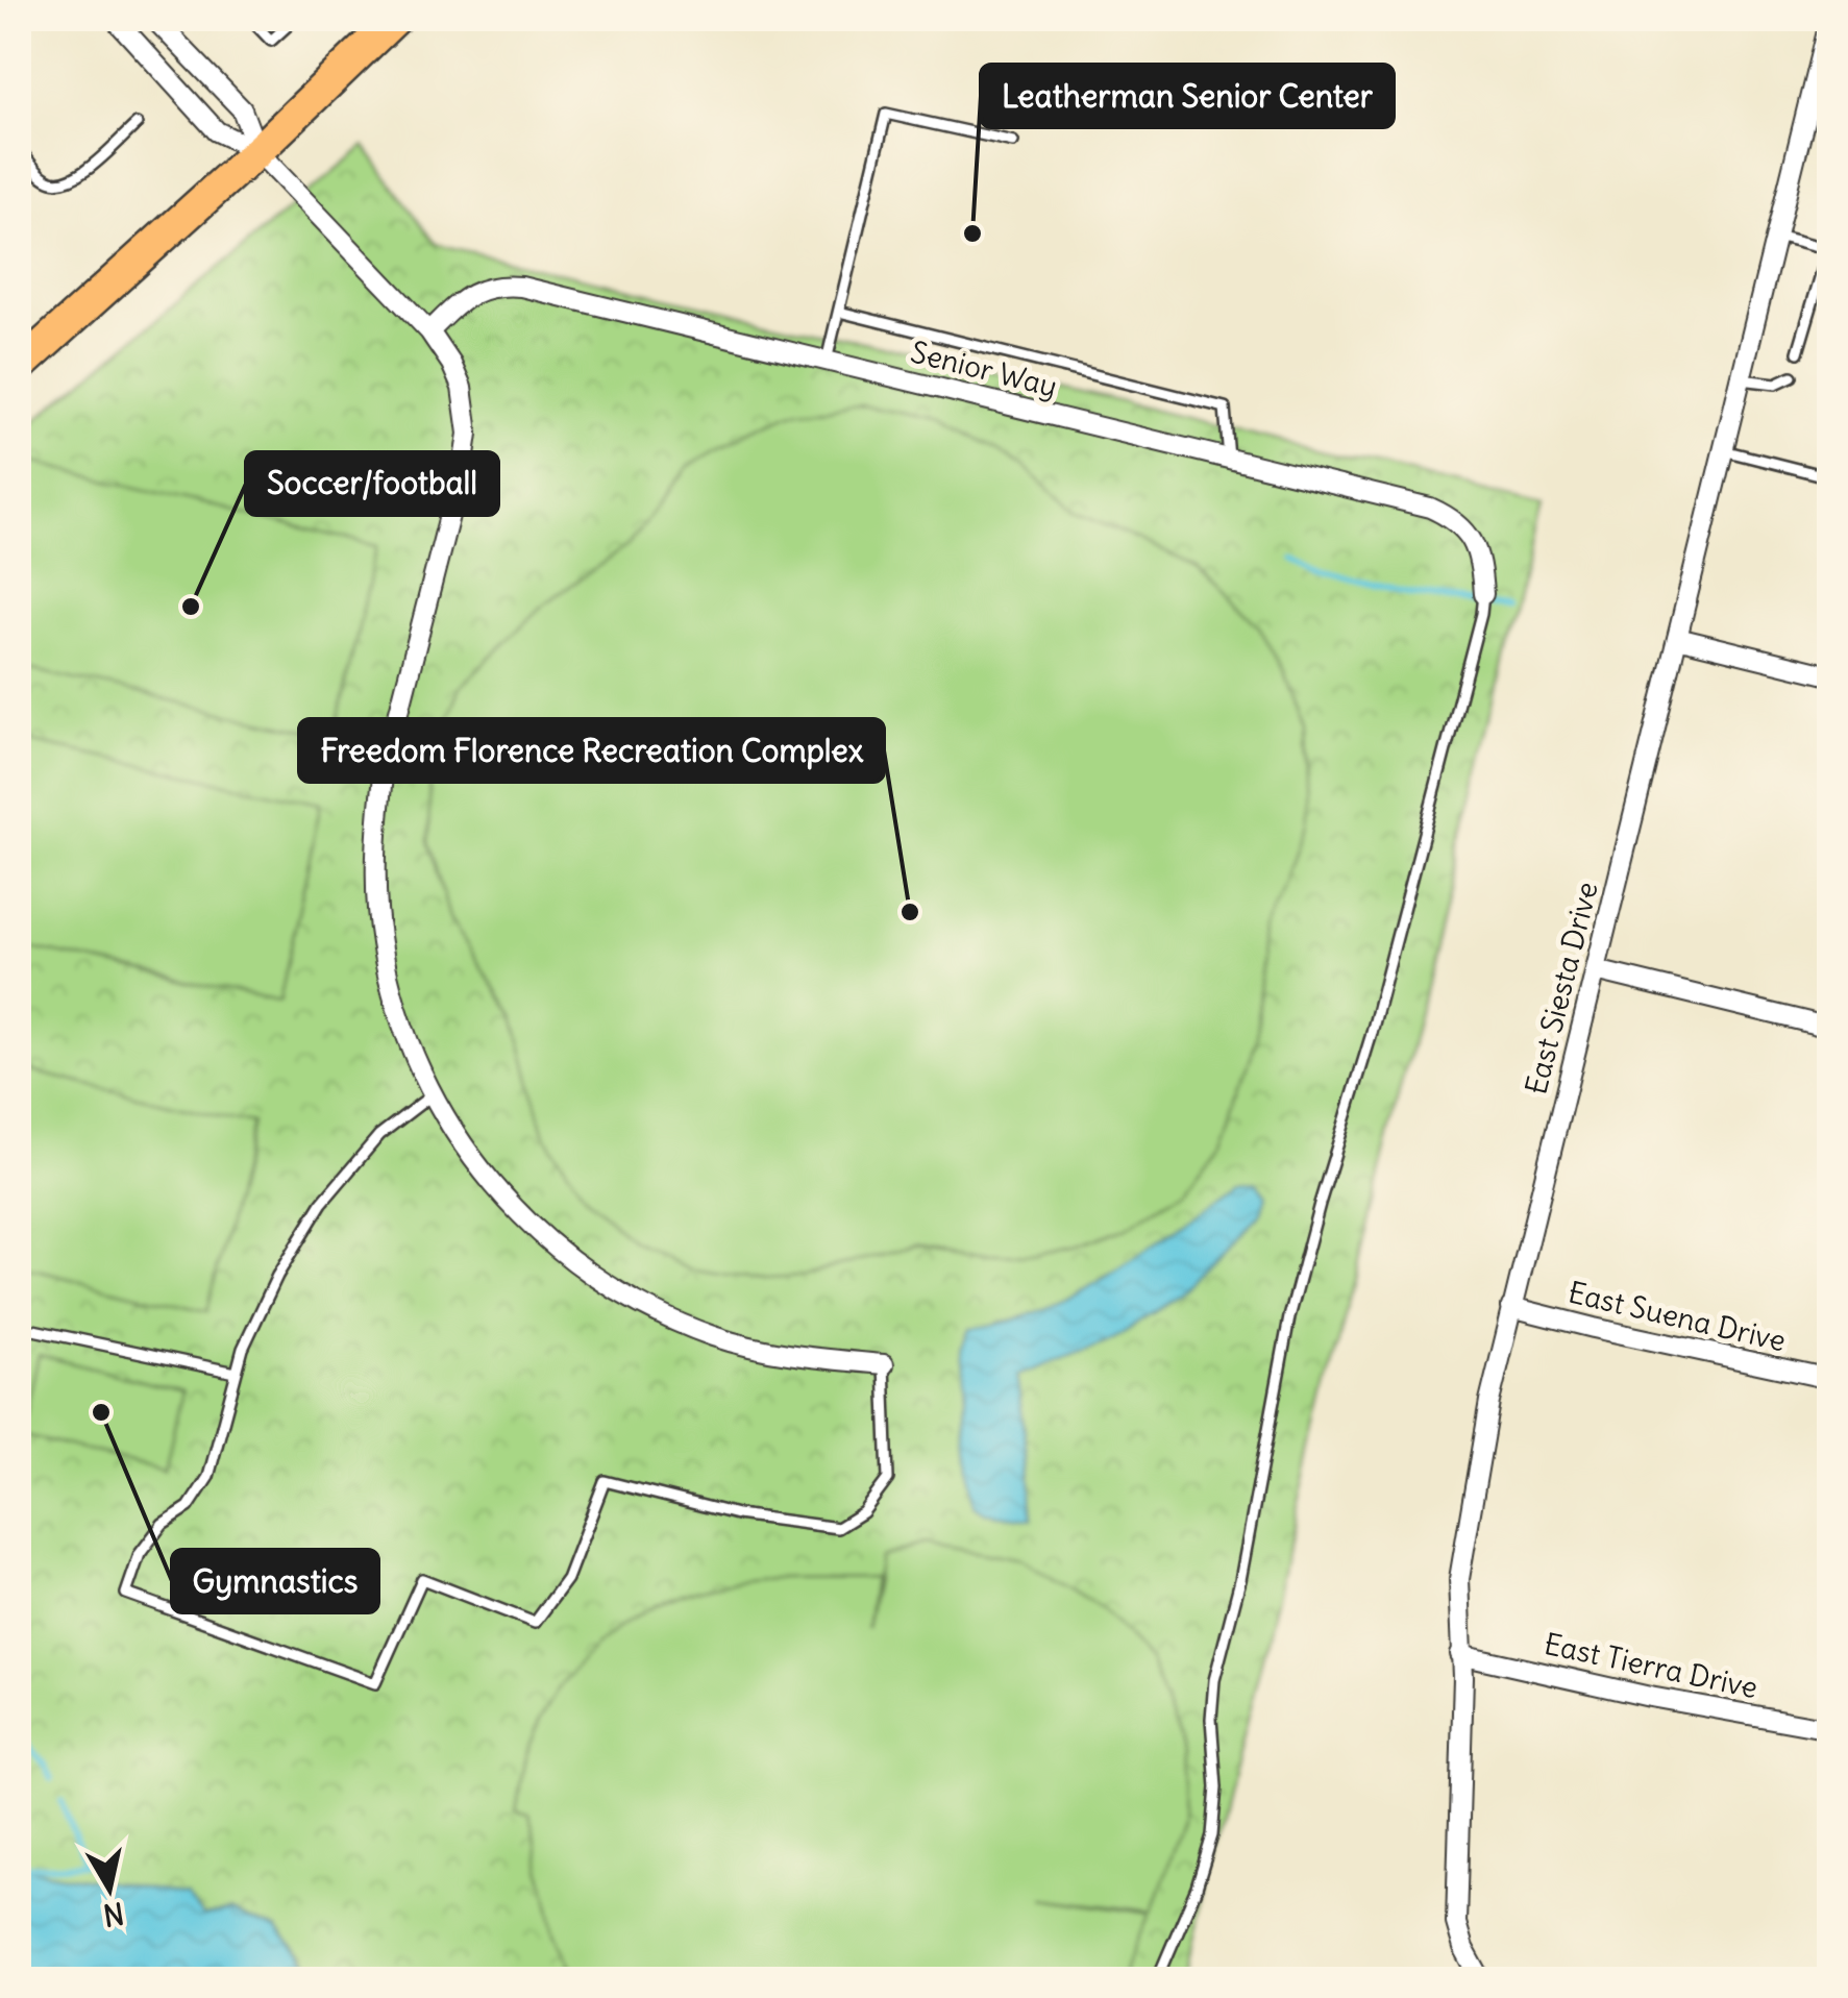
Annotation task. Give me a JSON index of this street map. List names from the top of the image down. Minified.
{"streets":{"street":["Senior Way","East Siesta Drive","East Suena Drive","East Tierra Drive"]},"crossings":[["East Siesta Drive","East Suena Drive"],["East Siesta Drive","East Tierra Drive"]],"places":["Leatherman Senior Center","Soccer/football","Freedom Florence Recreation Complex","Gymnastics"],"north":"bottom"}
